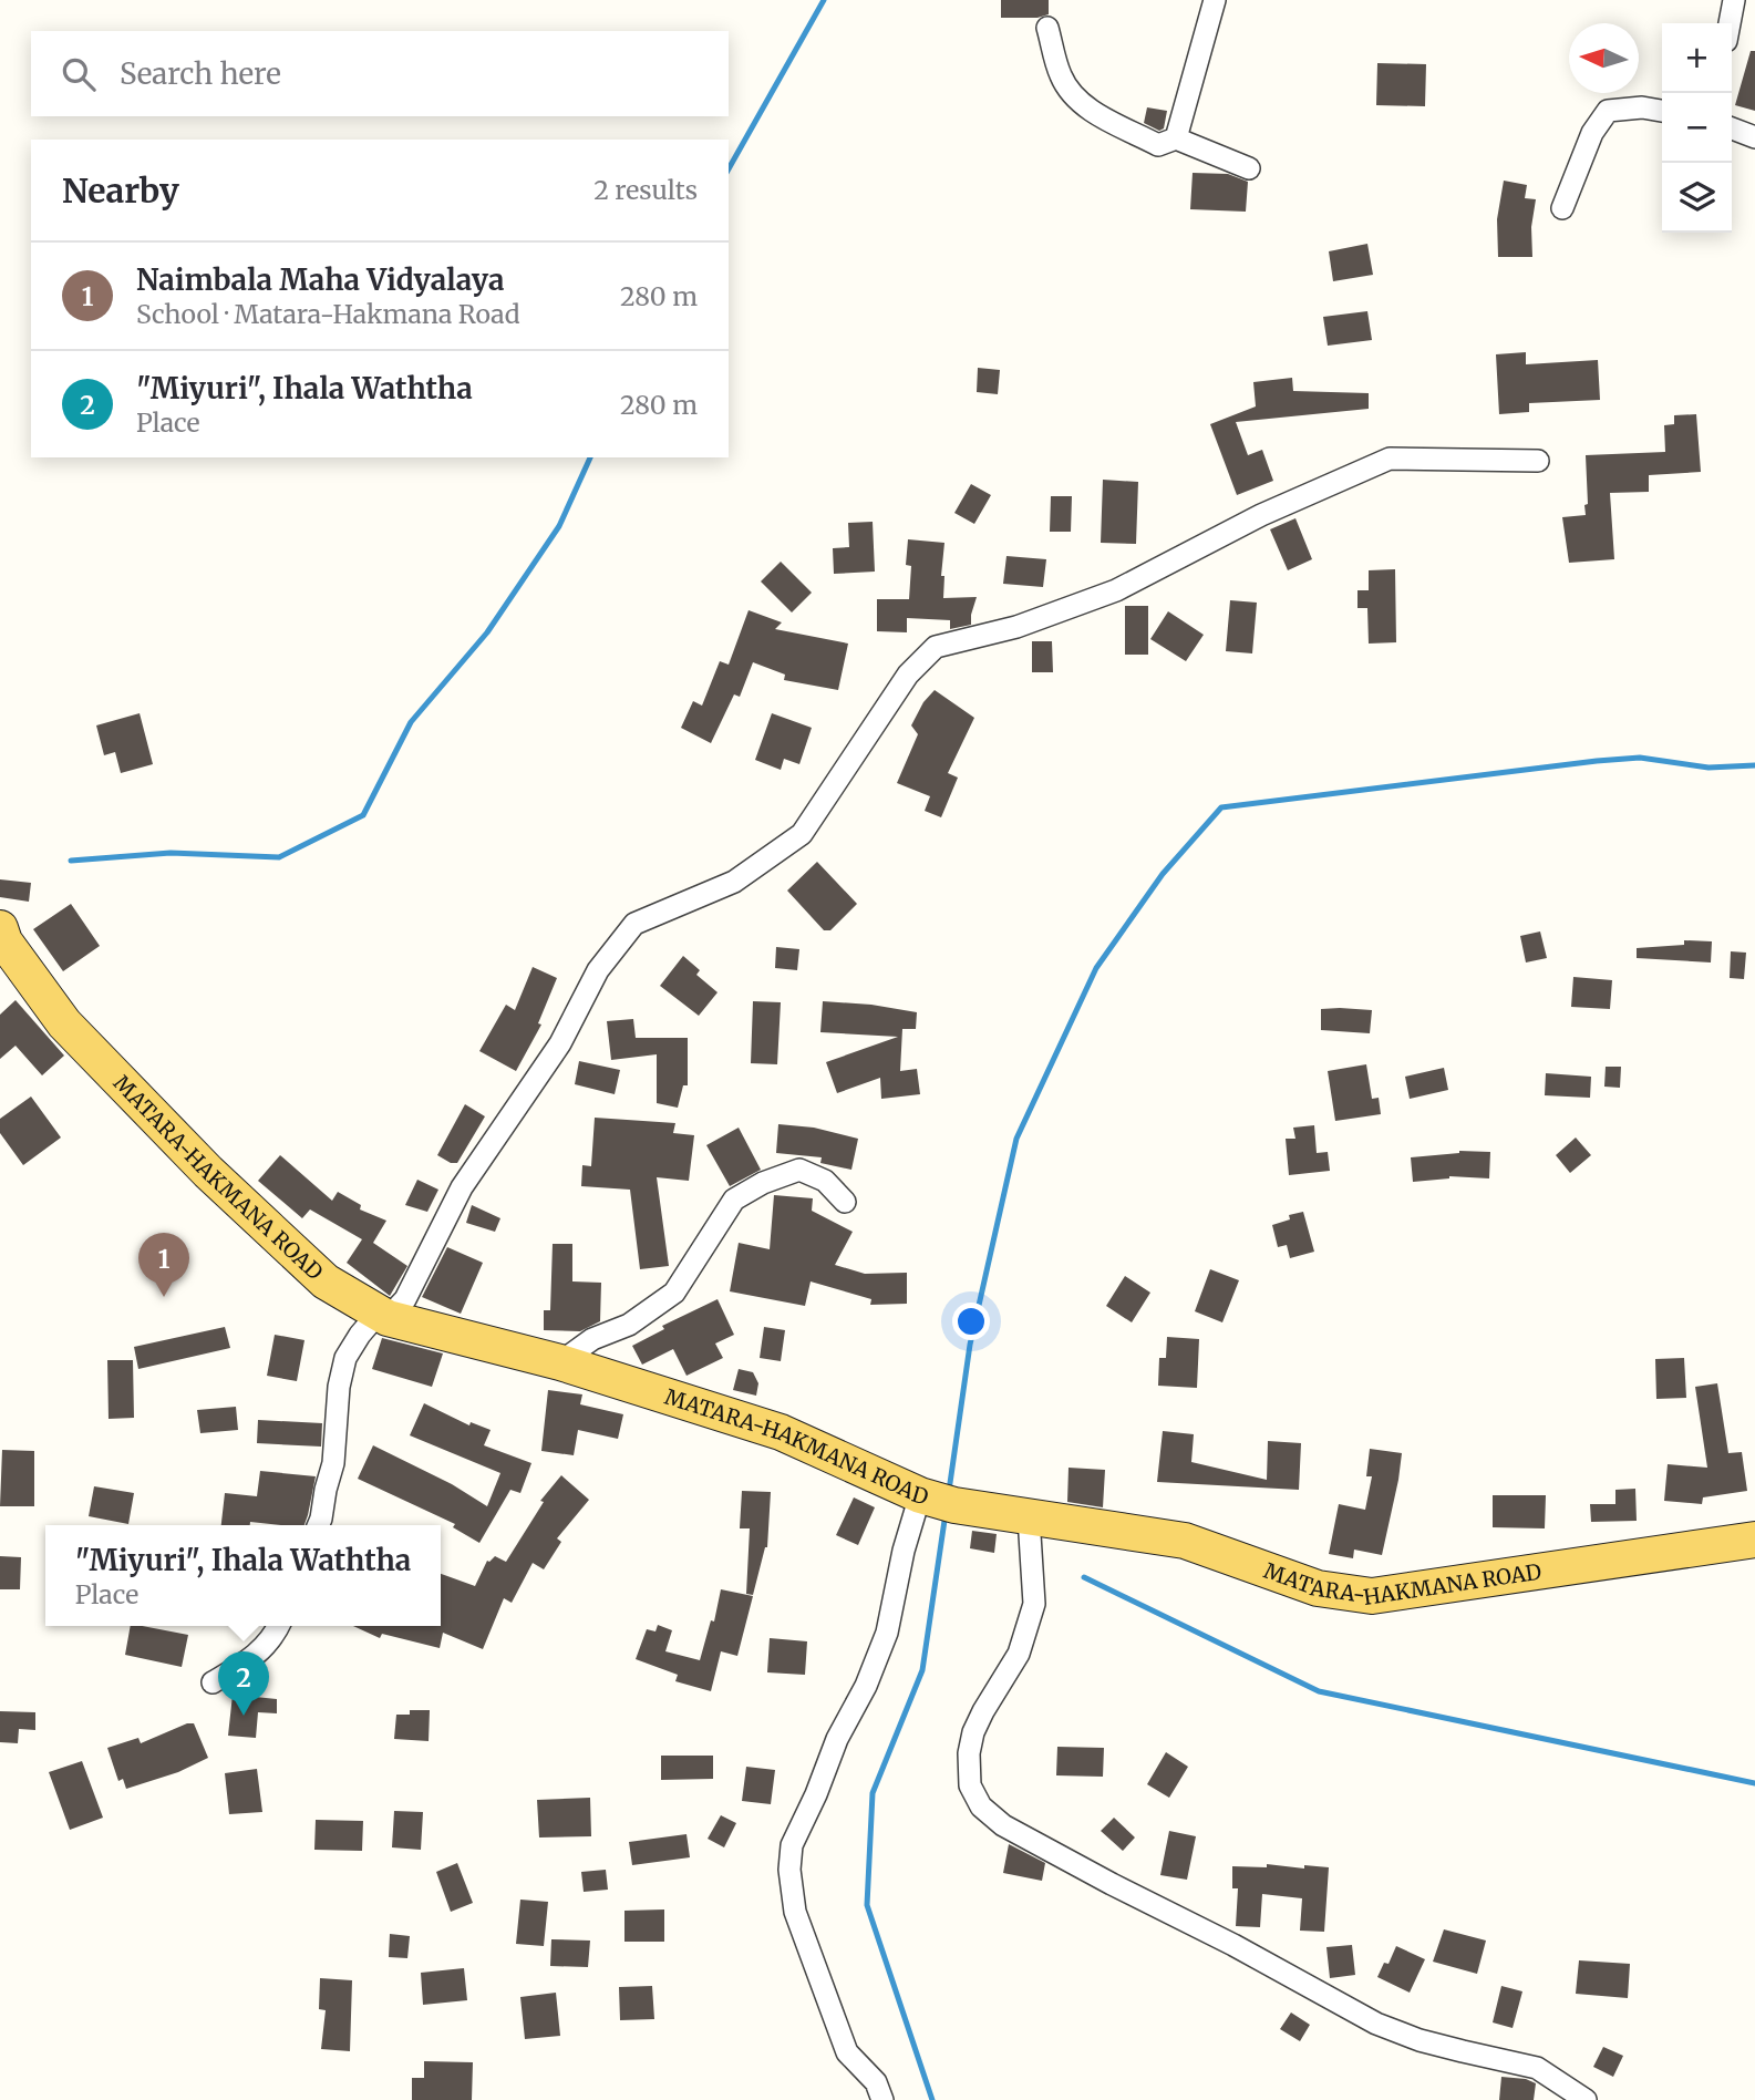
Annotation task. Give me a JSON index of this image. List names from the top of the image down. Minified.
{"streets":{"main road":["MATARA-HAKMANA ROAD"]},"north":"left","page":{"map_buttons":["+","−"],"search":"Search here","heading":["Nearby","2 results"],"list":[{"mark":"1","name":"Naimbala Maha Vidyalaya","note":"School · Matara-Hakmana Road","value":"280 m"},{"mark":"2","name":"\"Miyuri\", Ihala Waththa","note":"Place","value":"280 m"}],"pins":["1","2"],"popup":["\"Miyuri\", Ihala Waththa","Place"]}}
